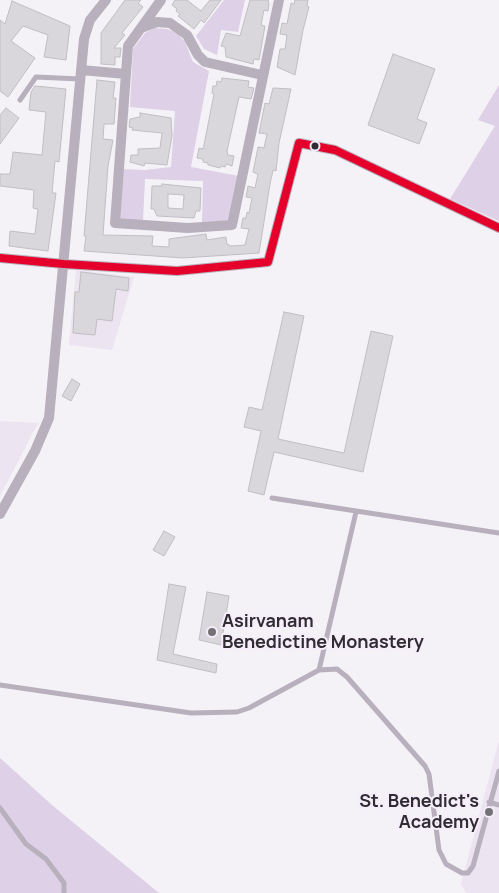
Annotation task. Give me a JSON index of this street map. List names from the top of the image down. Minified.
{"places":["Asirvanam Benedictine Monastery","St. Benedict's Academy"]}
